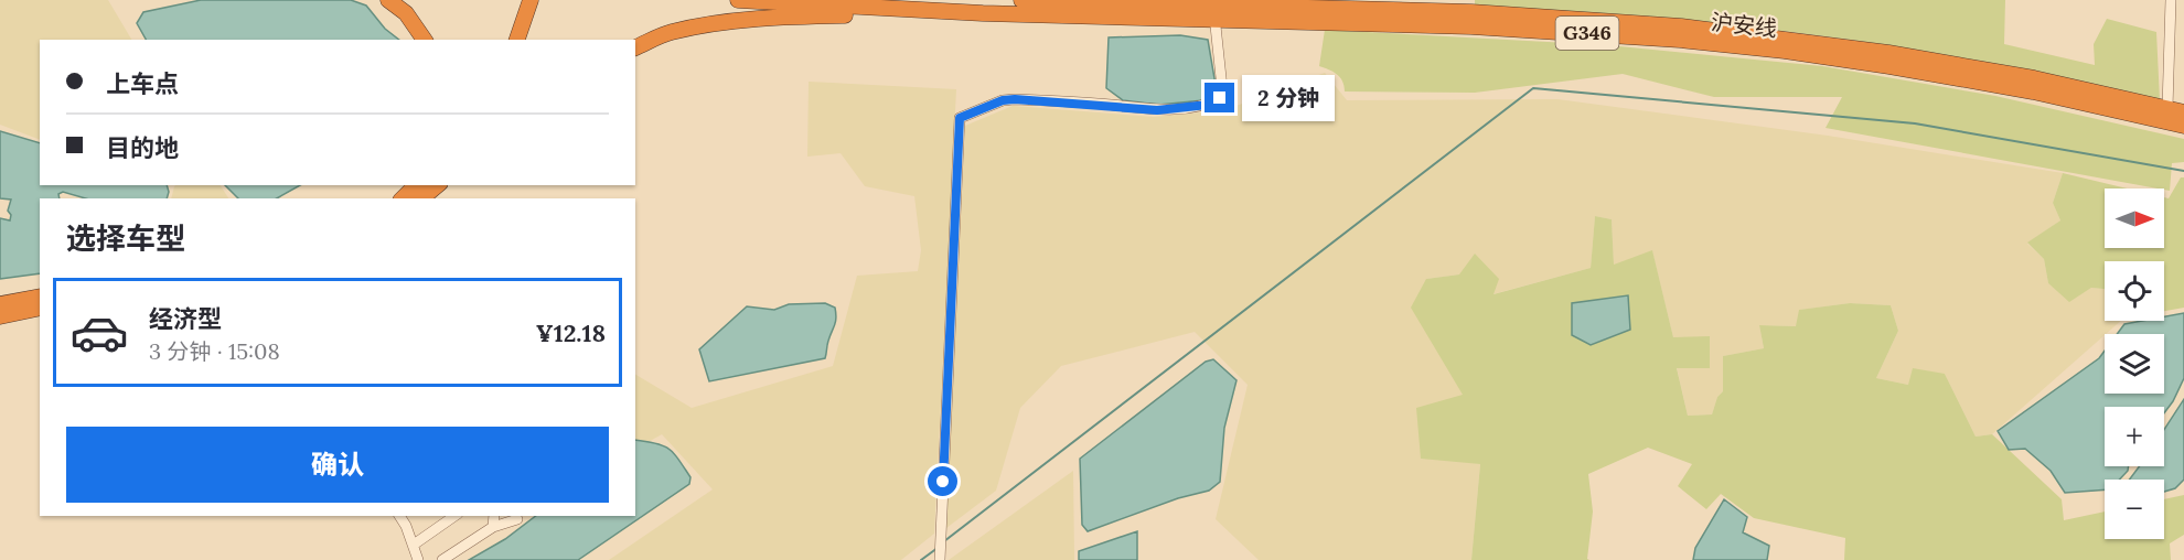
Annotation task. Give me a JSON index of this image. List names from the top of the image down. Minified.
{"streets":{"highway":["沪安线","G346"]},"north":"right","page":{"banner":["上车点","目的地"],"bubble":"2 分钟","map_buttons":["+","−"],"heading":"选择车型","list":[{"name":"经济型","note":"3 分钟 · 15:08","value":"¥12.18"}],"buttons":"确认"}}
